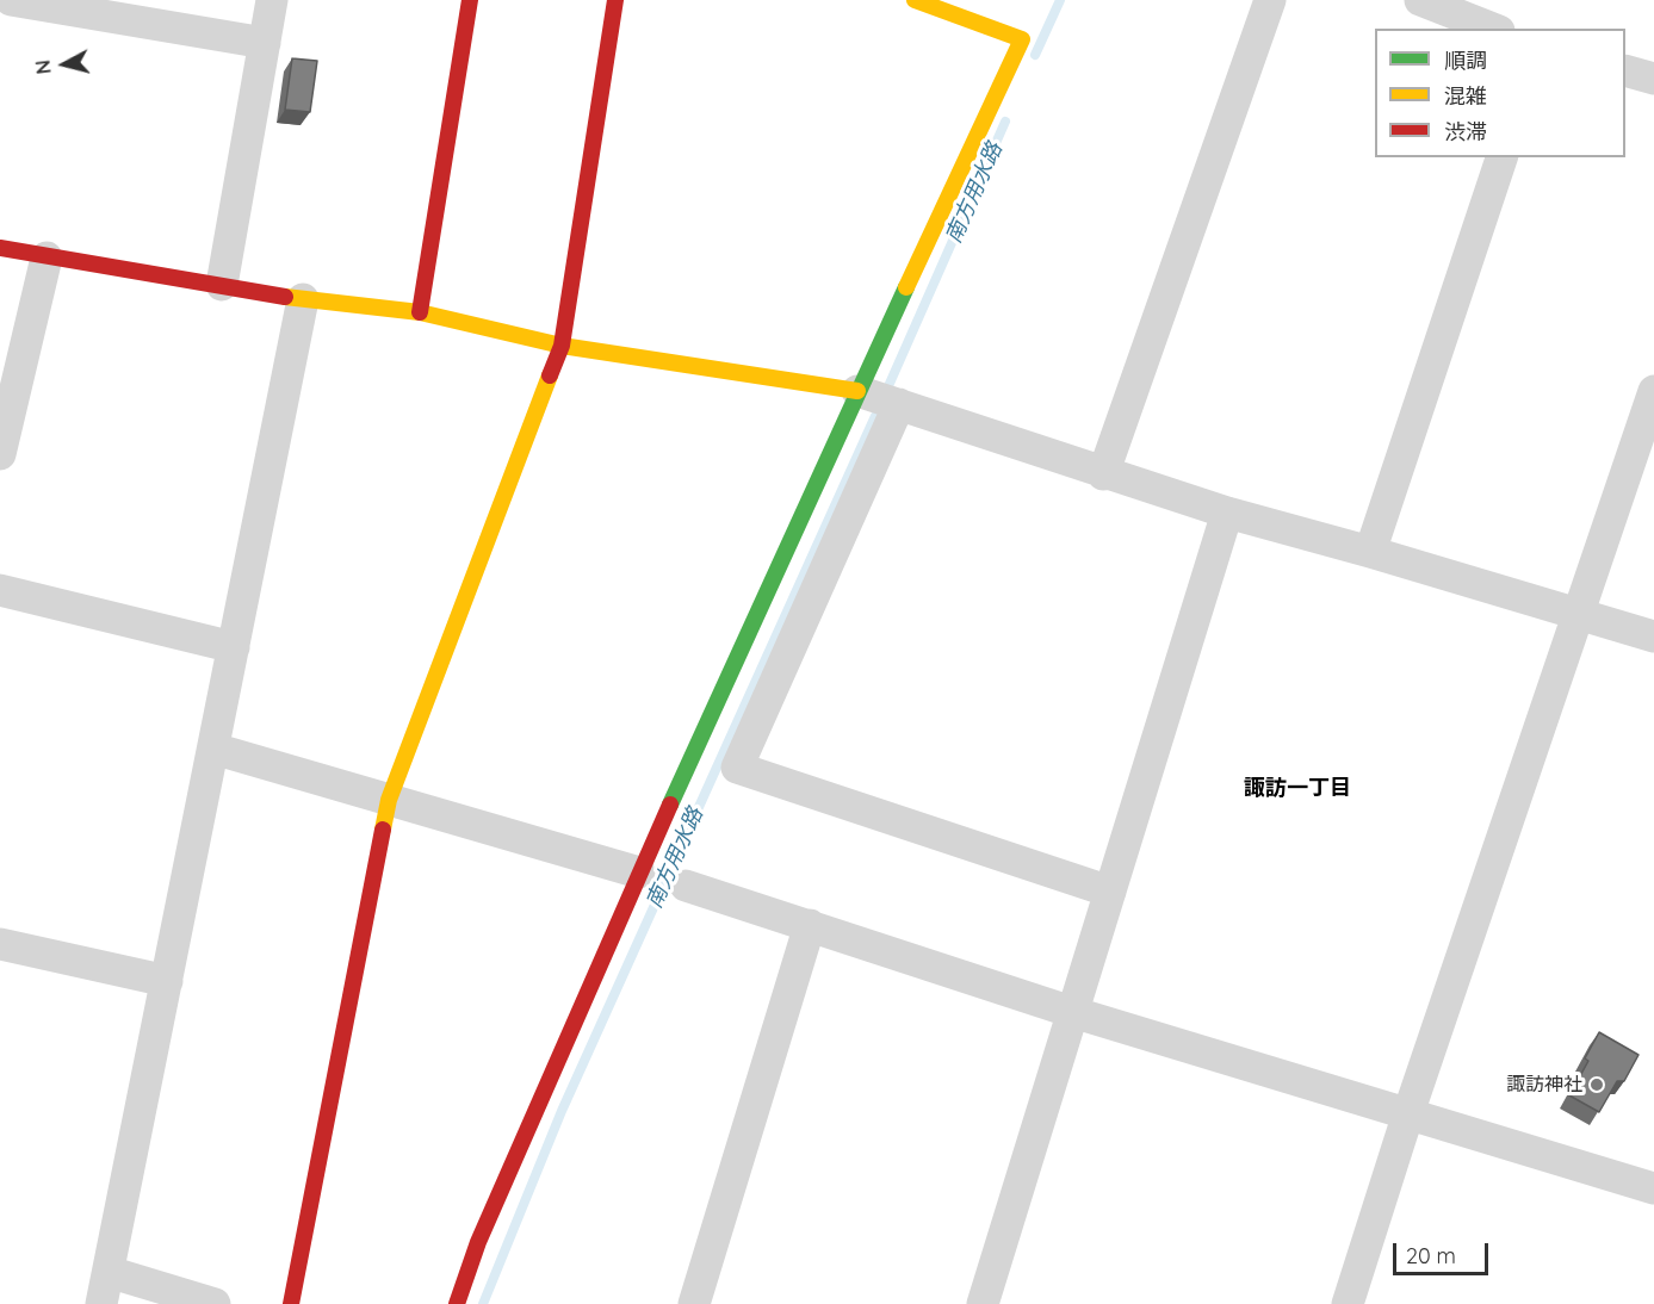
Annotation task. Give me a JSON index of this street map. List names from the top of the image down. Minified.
{"districts":["諏訪一丁目"],"water":["南方用水路"],"places":["諏訪神社"],"legend":["順調","混雑","渋滞"],"scale_bar":"20 m","north":"left"}
